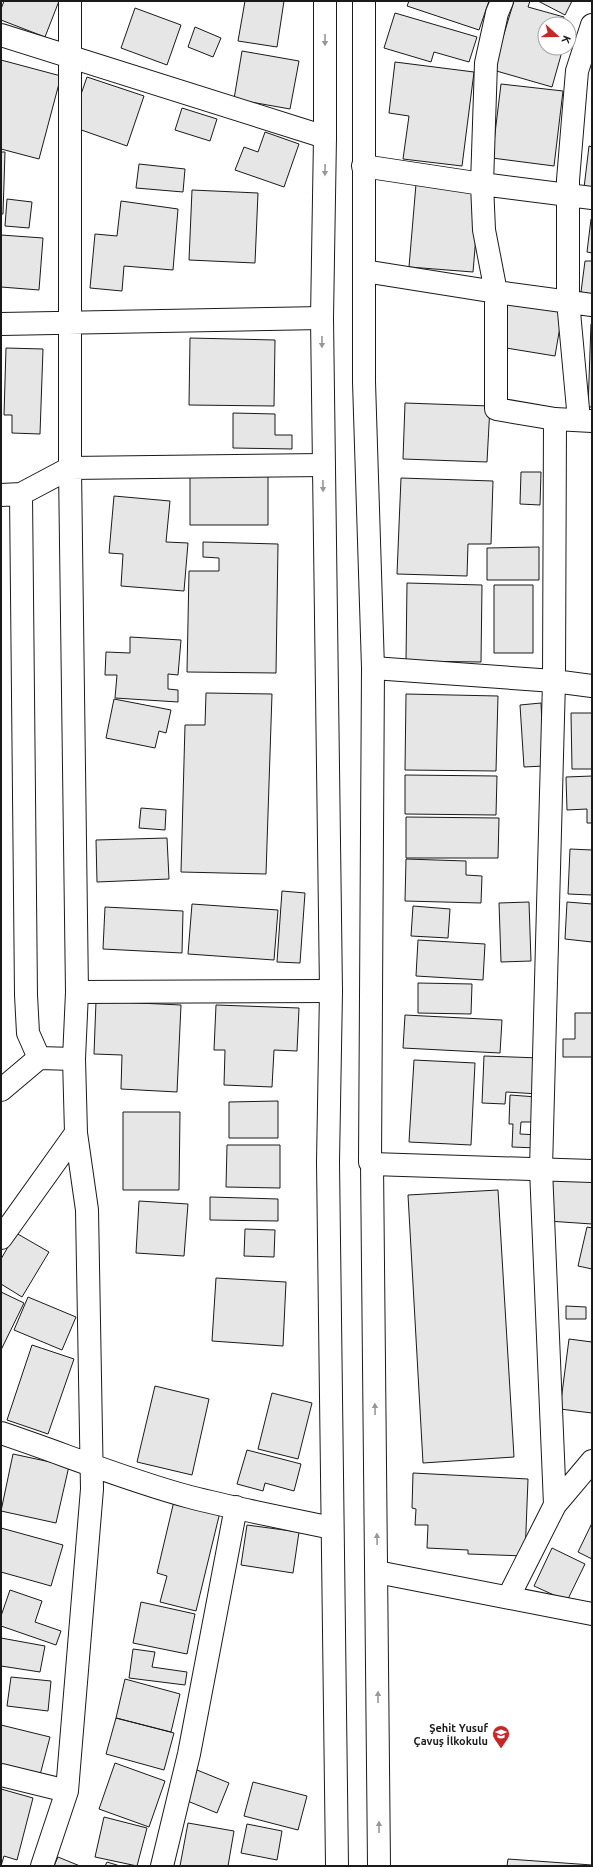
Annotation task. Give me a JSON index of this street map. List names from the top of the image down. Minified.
{"places":{"school or university":["Şehit Yusuf Çavuş İlkokulu"]},"north":"right"}
